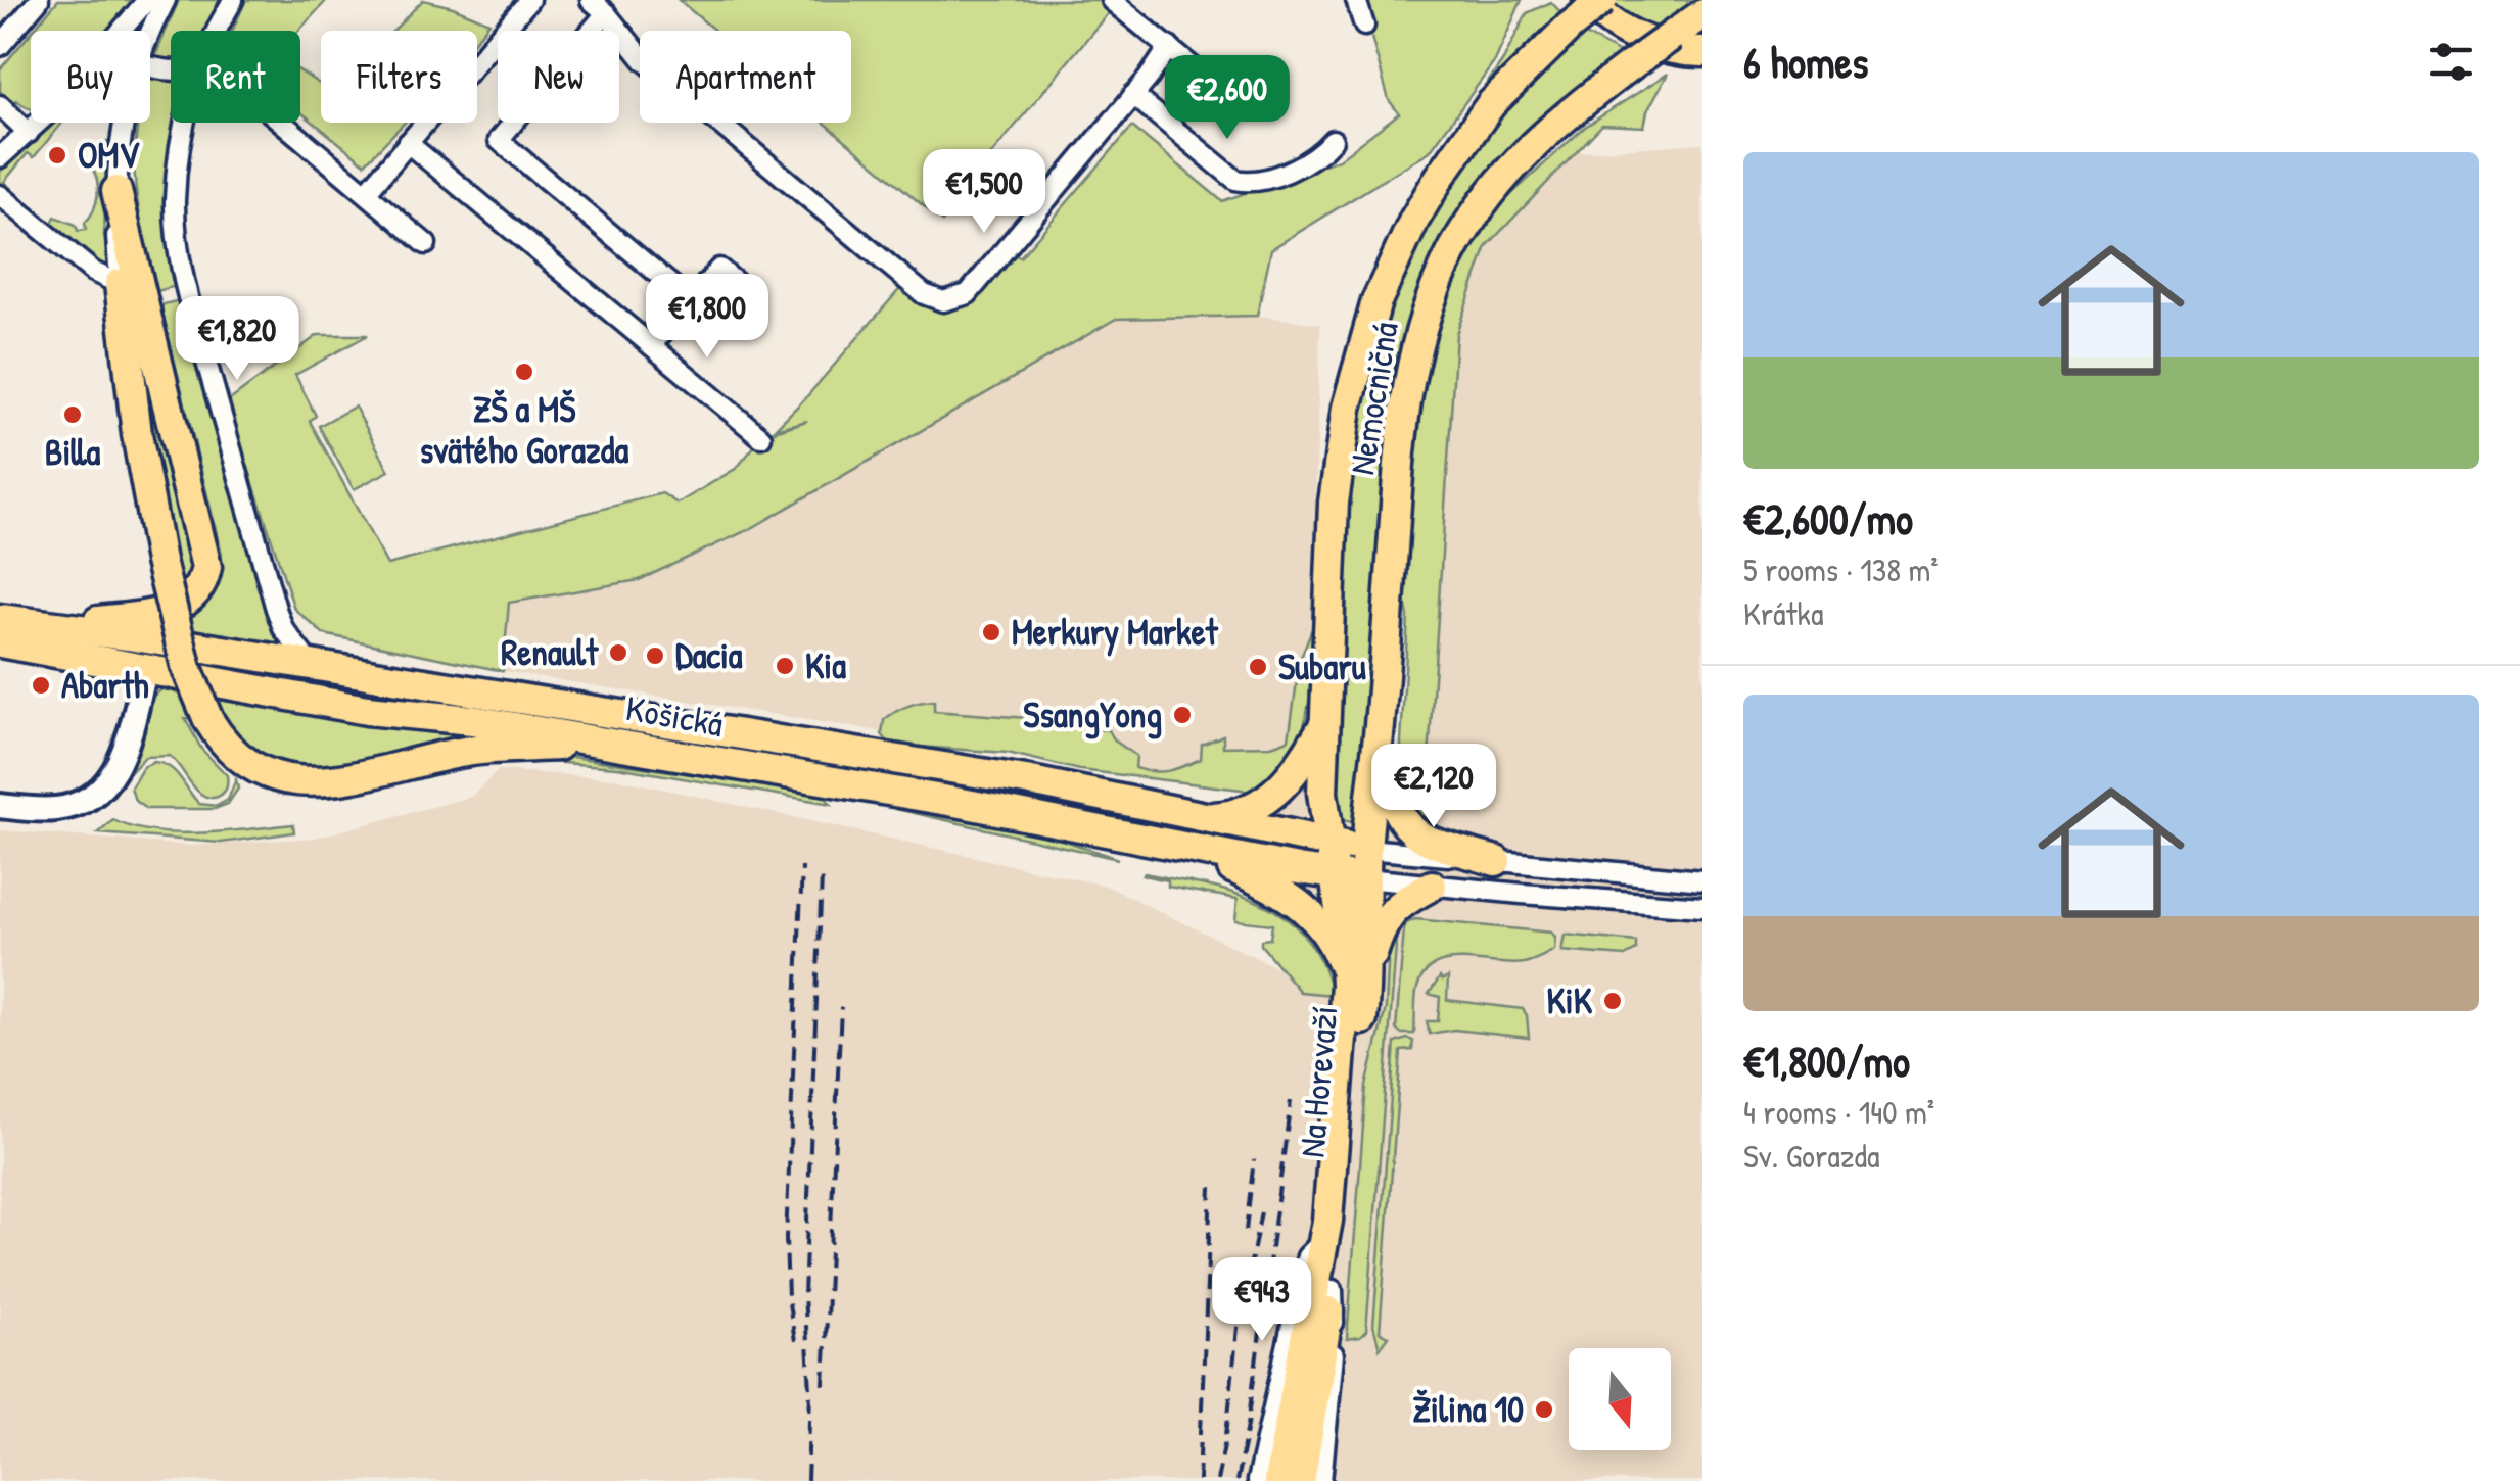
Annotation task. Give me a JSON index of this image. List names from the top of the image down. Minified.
{"streets":{"main road":["Nemocničná","Košická","Na Horevaží"]},"crossings":[["Nemocničná","Košická"],["Nemocničná","Na Horevaží"],["Košická","Na Horevaží"]],"places":["OMV","ZŠ a MŠ svätého Gorazda","Billa","Merkury Market","Renault","Dacia","Kia","Subaru","Abarth","SsangYong","KiK","Žilina 10"],"north":"bottom","page":{"heading":"6 homes","chip":["Buy","Rent","Filters","New","Apartment"],"price":["€2,600","€1,500","€1,800","€1,820","€2,120","€943"],"list":[{"name":"€2,600/mo","note":"5 rooms · 138 m² · Krátka"},{"name":"€1,800/mo","note":"4 rooms · 140 m² · Sv. Gorazda"}]}}
